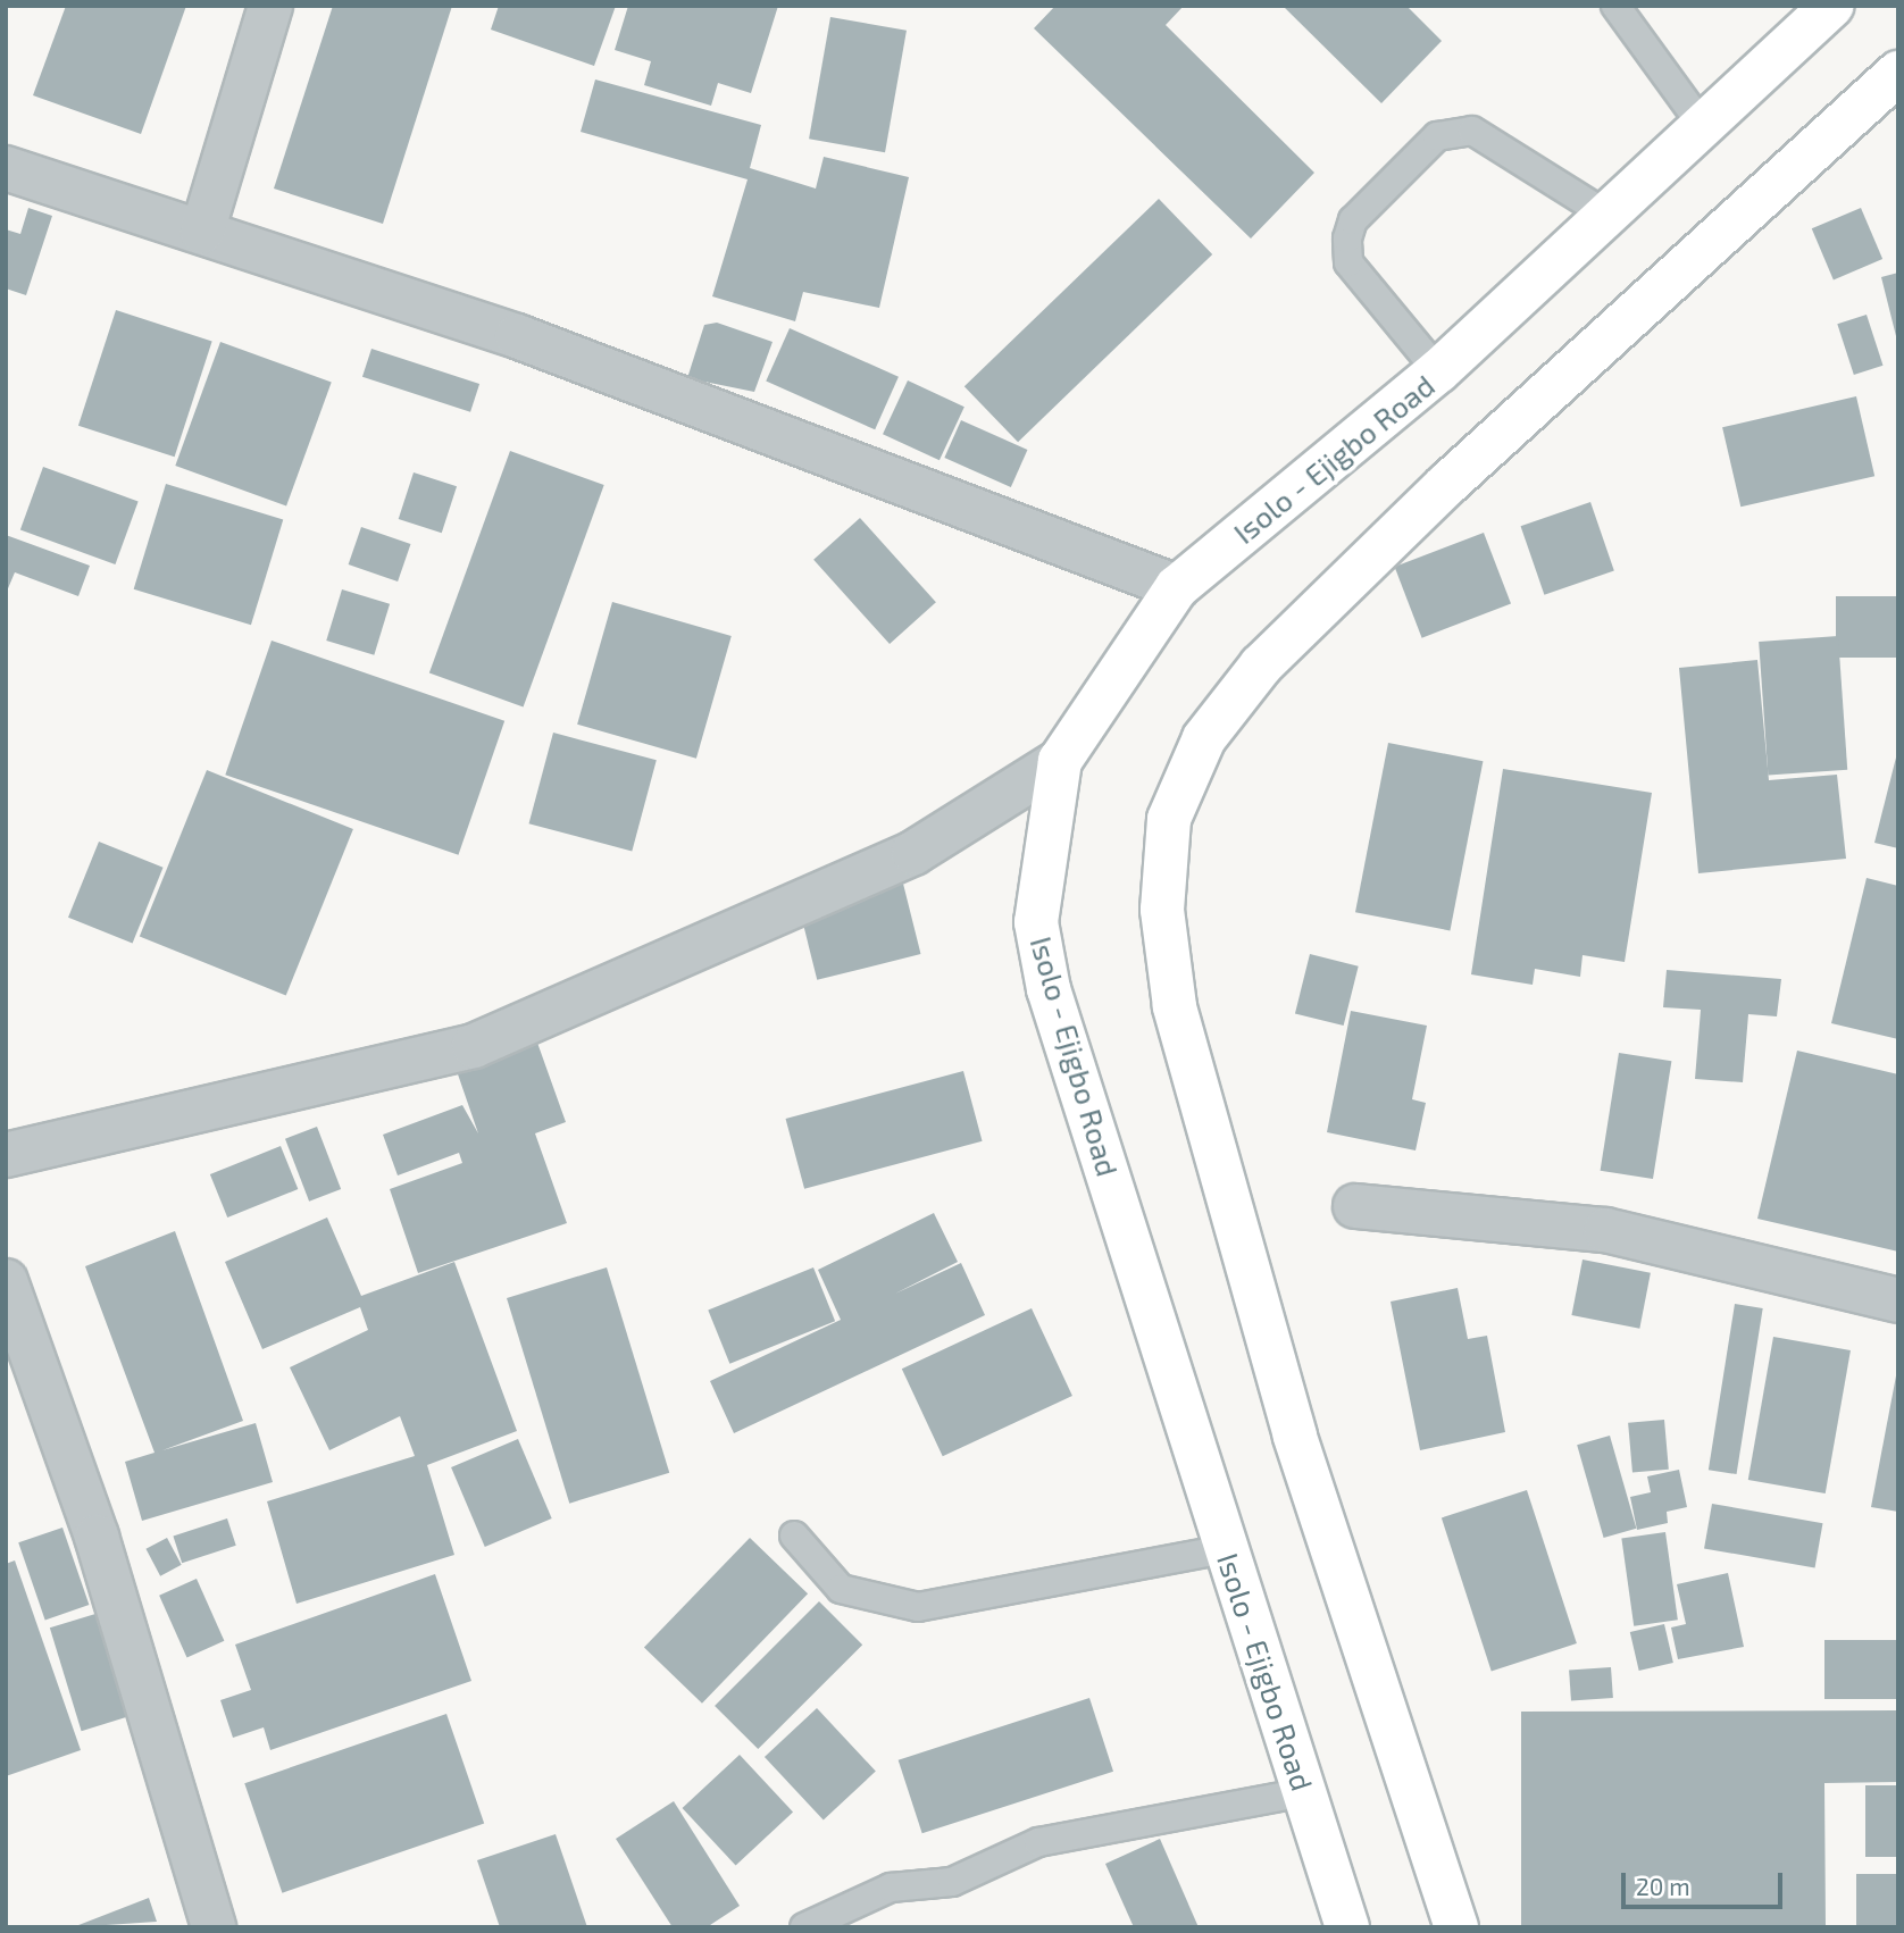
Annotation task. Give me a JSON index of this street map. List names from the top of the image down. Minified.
{"streets":{"main road":["Isolo - Ejigbo Road"]},"scale_bar":"20 m"}
